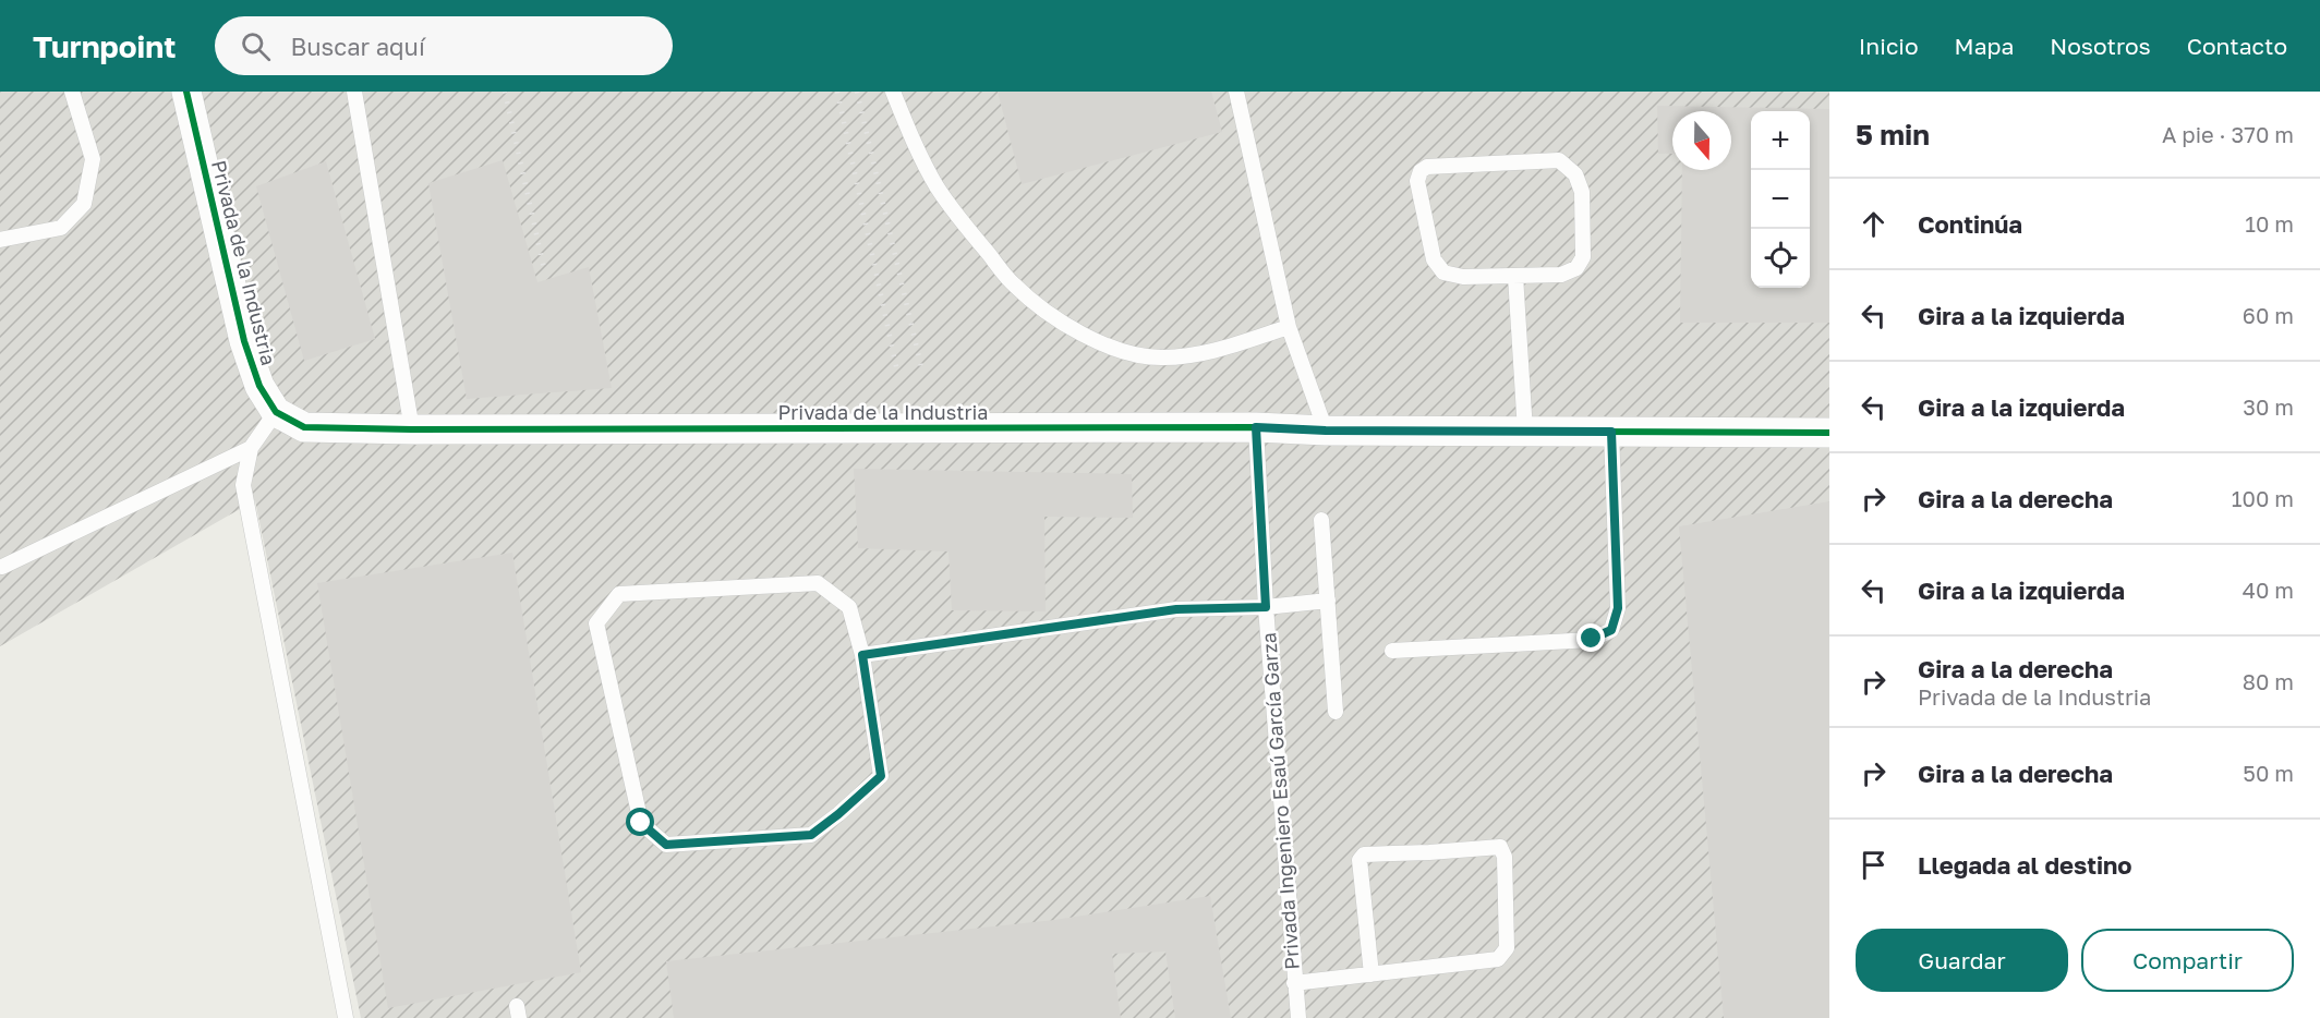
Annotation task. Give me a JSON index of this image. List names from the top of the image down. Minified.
{"streets":{"street":["Privada de la Industria"],"lane":["Privada Ingeniero Esaú García Garza"]},"crossings":[["Privada de la Industria","Privada Ingeniero Esaú García Garza"]],"north":"bottom","page":{"header":"Turnpoint","search":"Buscar aquí","nav":["Inicio","Mapa","Nosotros","Contacto"],"heading":["5 min","A pie · 370 m"],"map_buttons":["+","−"],"list":[["Continúa","10 m"],["Gira a la izquierda","60 m"],["Gira a la izquierda","30 m"],["Gira a la derecha","100 m"],["Gira a la izquierda","40 m"],["Gira a la derecha","Privada de la Industria","80 m"],["Gira a la derecha","50 m"],"Llegada al destino"],"buttons":["Guardar","Compartir"]}}
